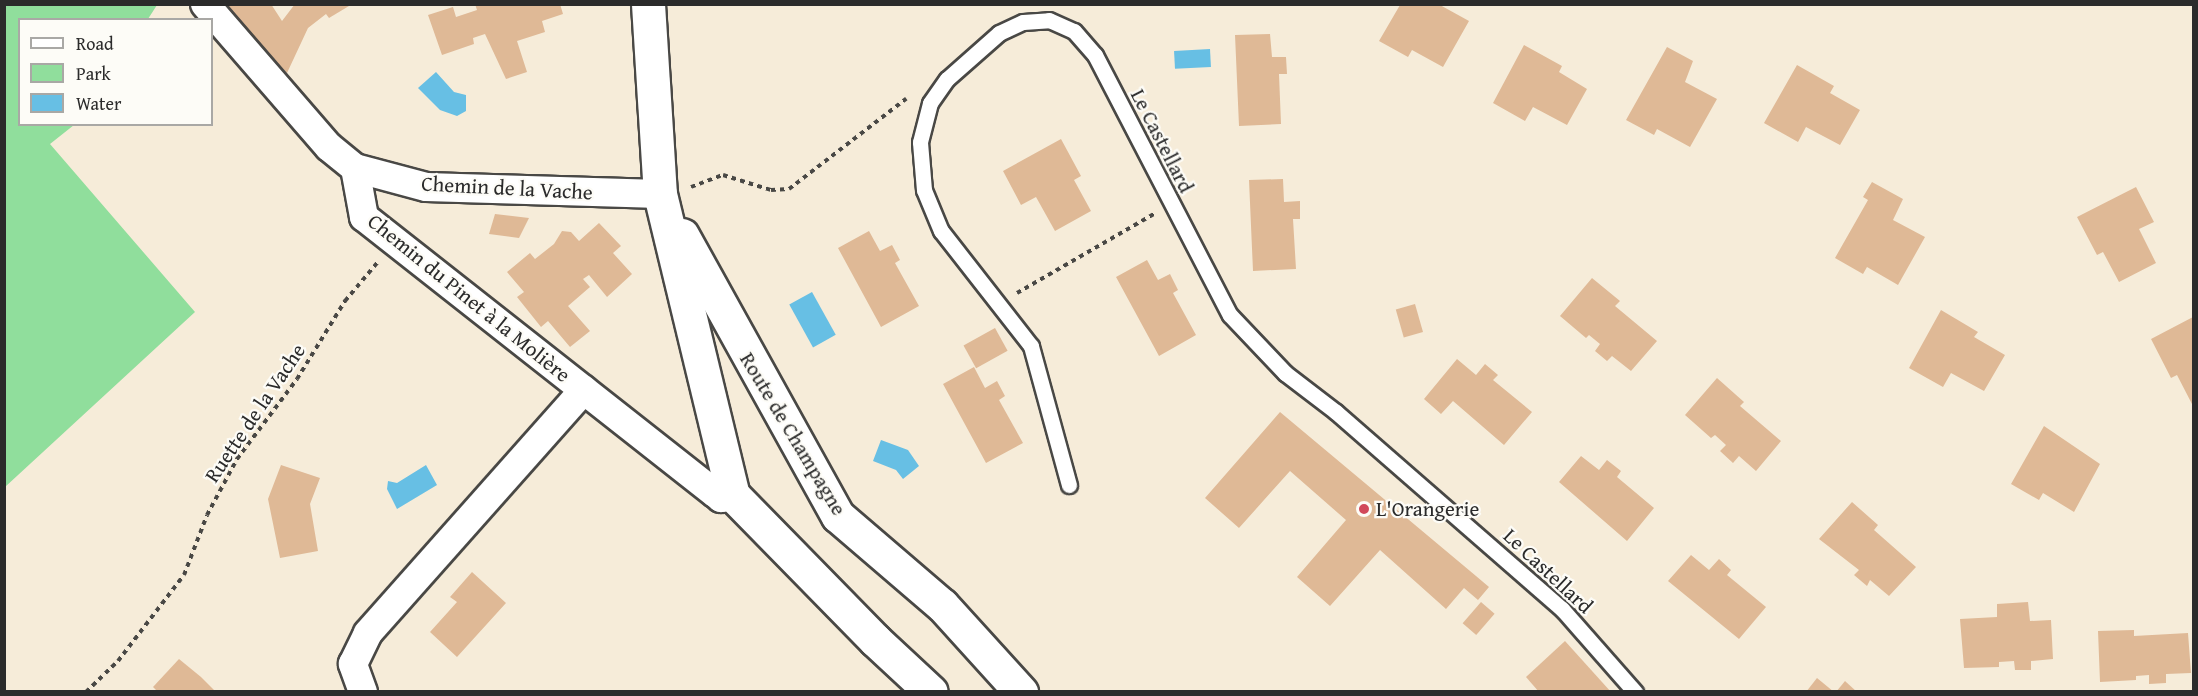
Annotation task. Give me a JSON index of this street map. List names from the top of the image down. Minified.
{"streets":{"street":["Chemin de la Vache","Chemin du Pinet à la Molière","Route de Champagne"],"lane":["Le Castellard"],"path":["Ruette de la Vache"]},"crossings":[["Chemin de la Vache","Chemin du Pinet à la Molière"],["Chemin de la Vache","Route de Champagne"],["Chemin du Pinet à la Molière","Ruette de la Vache"],["Chemin du Pinet à la Molière","Route de Champagne"]],"places":["L'Orangerie"],"legend":["Road","Park","Water"]}
